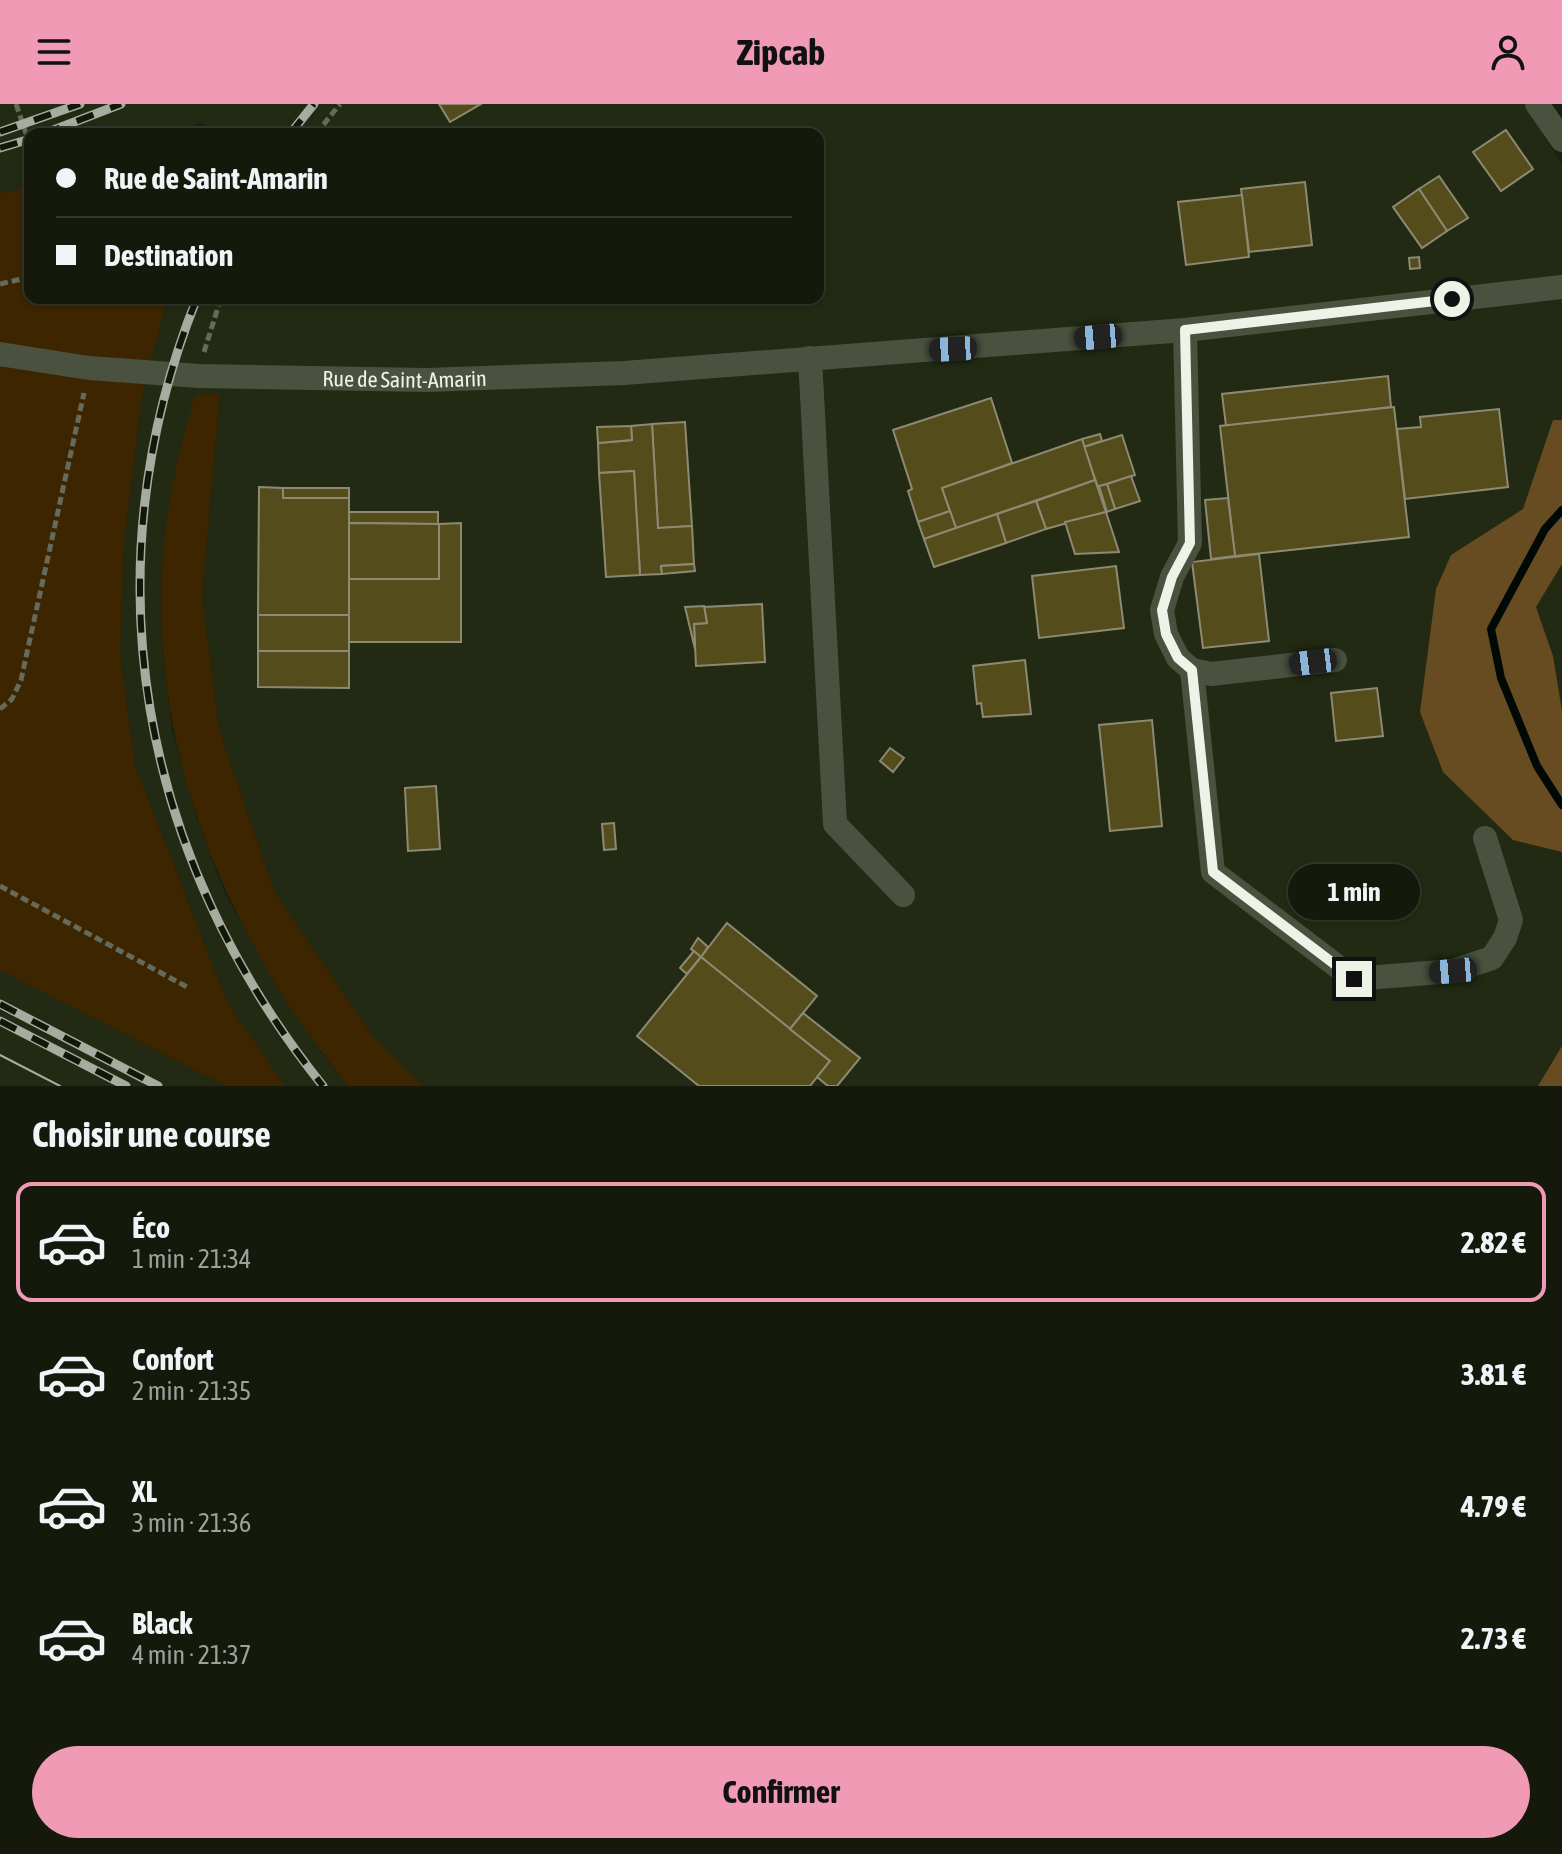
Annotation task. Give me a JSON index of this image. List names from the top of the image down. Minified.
{"streets":{"street":["Rue de Saint-Amarin"]},"page":{"header":"Zipcab","banner":["Rue de Saint-Amarin","Destination"],"bubble":"1 min","heading":"Choisir une course","list":[{"name":"Éco","note":"1 min · 21:34","value":"2.82 €"},{"name":"Confort","note":"2 min · 21:35","value":"3.81 €"},{"name":"XL","note":"3 min · 21:36","value":"4.79 €"},{"name":"Black","note":"4 min · 21:37","value":"2.73 €"}],"buttons":"Confirmer"}}
